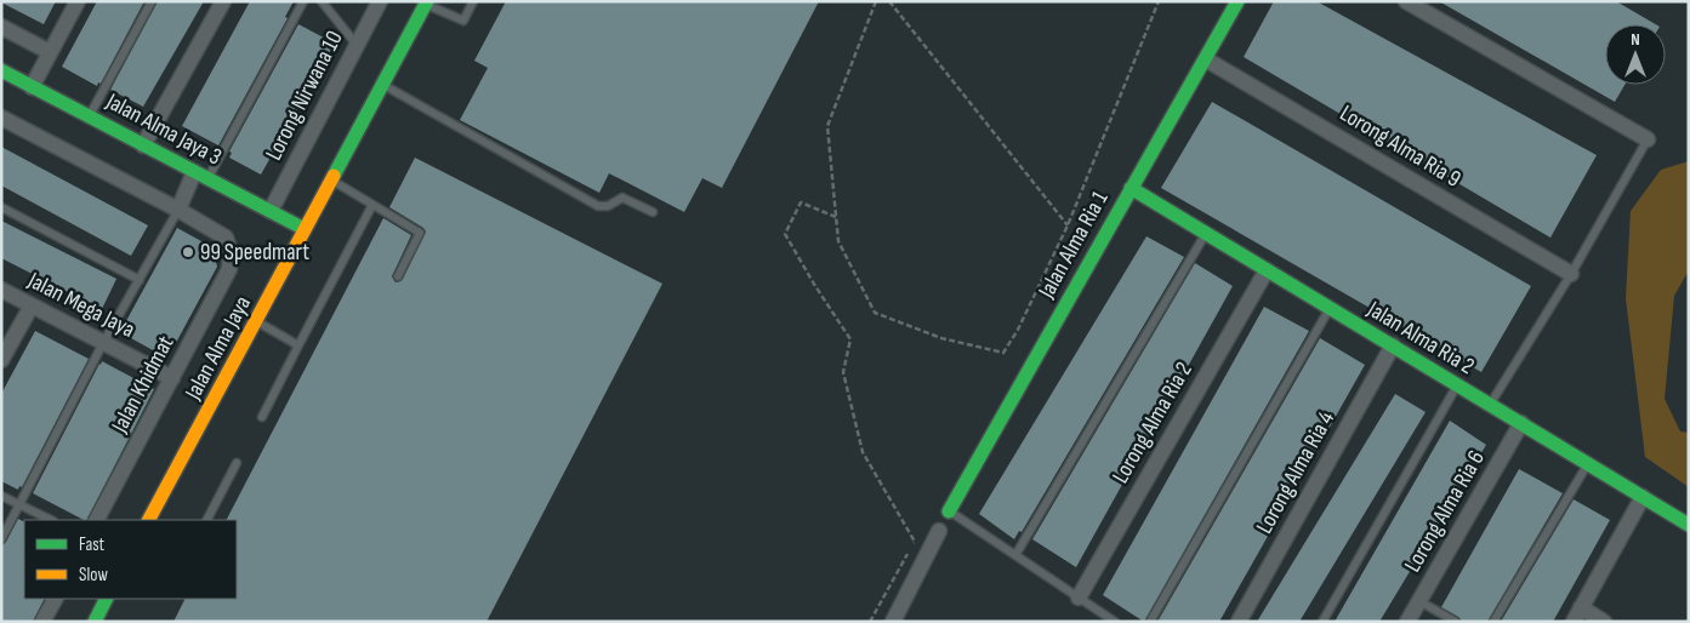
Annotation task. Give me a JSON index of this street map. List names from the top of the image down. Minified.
{"streets":{"street":["Lorong Nirwana 10","Jalan Alma Jaya 3","Lorong Alma Ria 9","Jalan Alma Ria 1","Jalan Mega Jaya","Jalan Alma Ria 2","Jalan Alma Jaya","Jalan Khidmat","Lorong Alma Ria 2","Lorong Alma Ria 4","Lorong Alma Ria 6"]},"crossings":[["Lorong Nirwana 10","Jalan Alma Jaya 3"],["Jalan Alma Jaya 3","Jalan Alma Jaya"],["Lorong Alma Ria 9","Jalan Alma Ria 1"],["Jalan Alma Ria 1","Jalan Alma Ria 2"],["Jalan Mega Jaya","Jalan Khidmat"],["Jalan Alma Ria 2","Lorong Alma Ria 2"],["Jalan Alma Ria 2","Lorong Alma Ria 4"],["Jalan Alma Ria 2","Lorong Alma Ria 6"]],"places":["99 Speedmart"],"legend":["Fast","Slow"],"north":"top"}
